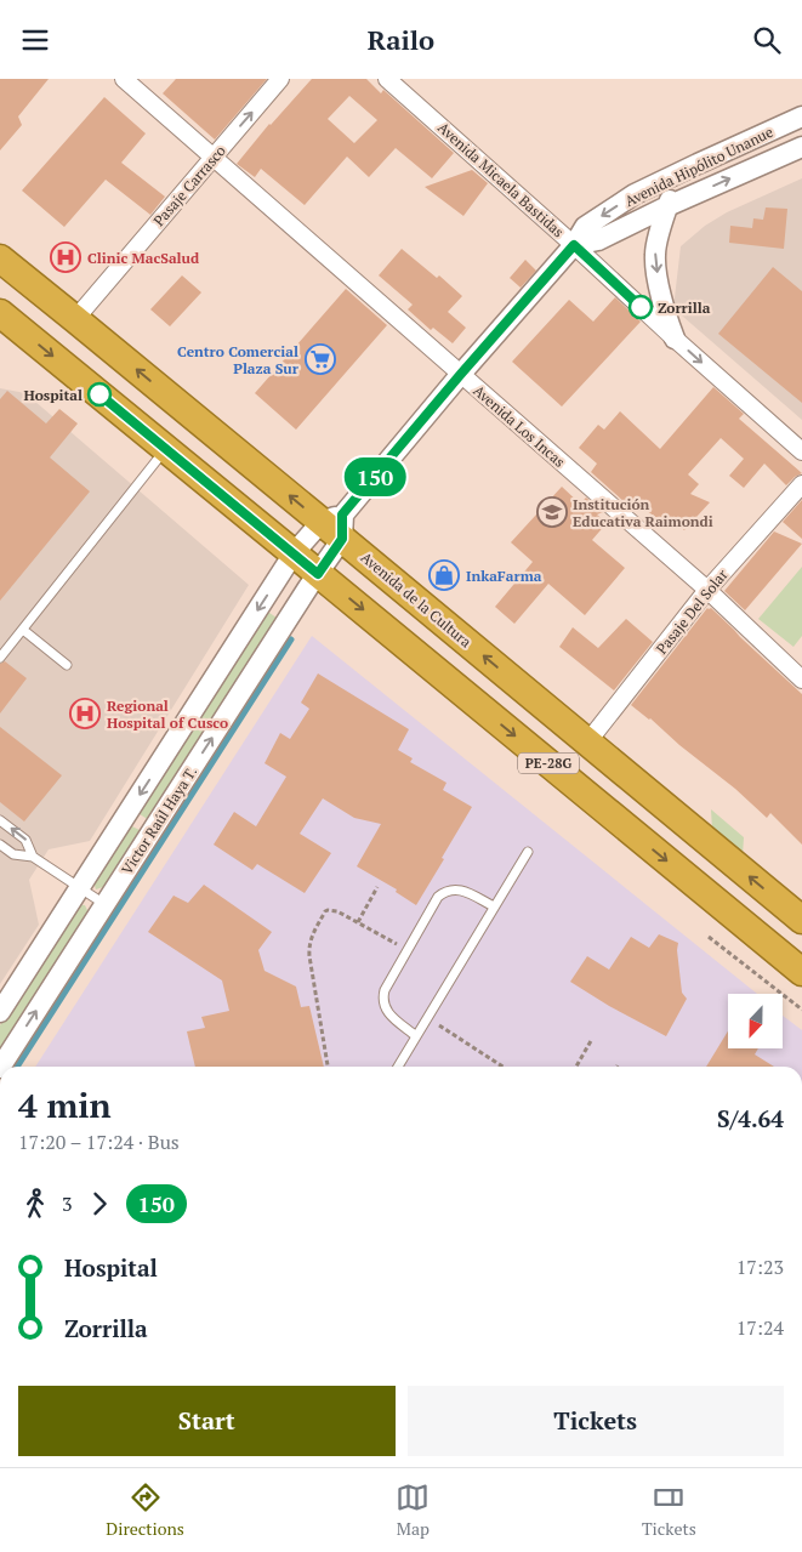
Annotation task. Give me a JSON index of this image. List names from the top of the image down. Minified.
{"streets":{"highway":["Avenida de la Cultura","PE-28G"],"street":["Avenida Hipólito Unanue","Avenida Micaela Bastidas","Pasaje Carrasco","Avenida Los Incas","Pasaje Del Solar","Victor Raúl Haya T."]},"crossings":[["Avenida Hipólito Unanue","Avenida Micaela Bastidas"],["Avenida Hipólito Unanue","Avenida Los Incas"],["Avenida Hipólito Unanue","Avenida de la Cultura"],["Avenida Hipólito Unanue","Victor Raúl Haya T."],["Pasaje Carrasco","Avenida Los Incas"],["Pasaje Carrasco","Avenida de la Cultura"],["Avenida Los Incas","Pasaje Del Solar"],["Avenida de la Cultura","Pasaje Del Solar"],["Avenida de la Cultura","Victor Raúl Haya T."],["PE-28G","Victor Raúl Haya T."]],"places":{"hospital":["Clinic MacSalud","Regional Hospital of Cusco"],"other":["Zorrilla","Hospital"],"supermarket":["Centro Comercial Plaza Sur"],"school or university":["Institución Educativa Raimondi"],"shop":["InkaFarma"]},"lines":["bus line 150"],"north":"bottom","page":{"header":"Railo","on_map":"150","heading":["4 min","17:20 – 17:24 · Bus","S/4.64"],"legs":["3","150"],"list":[{"name":"Hospital","value":"17:23"},{"name":"Zorrilla","value":"17:24"}],"buttons":["Start","Tickets"],"tabs":["Directions","Map","Tickets"]}}
